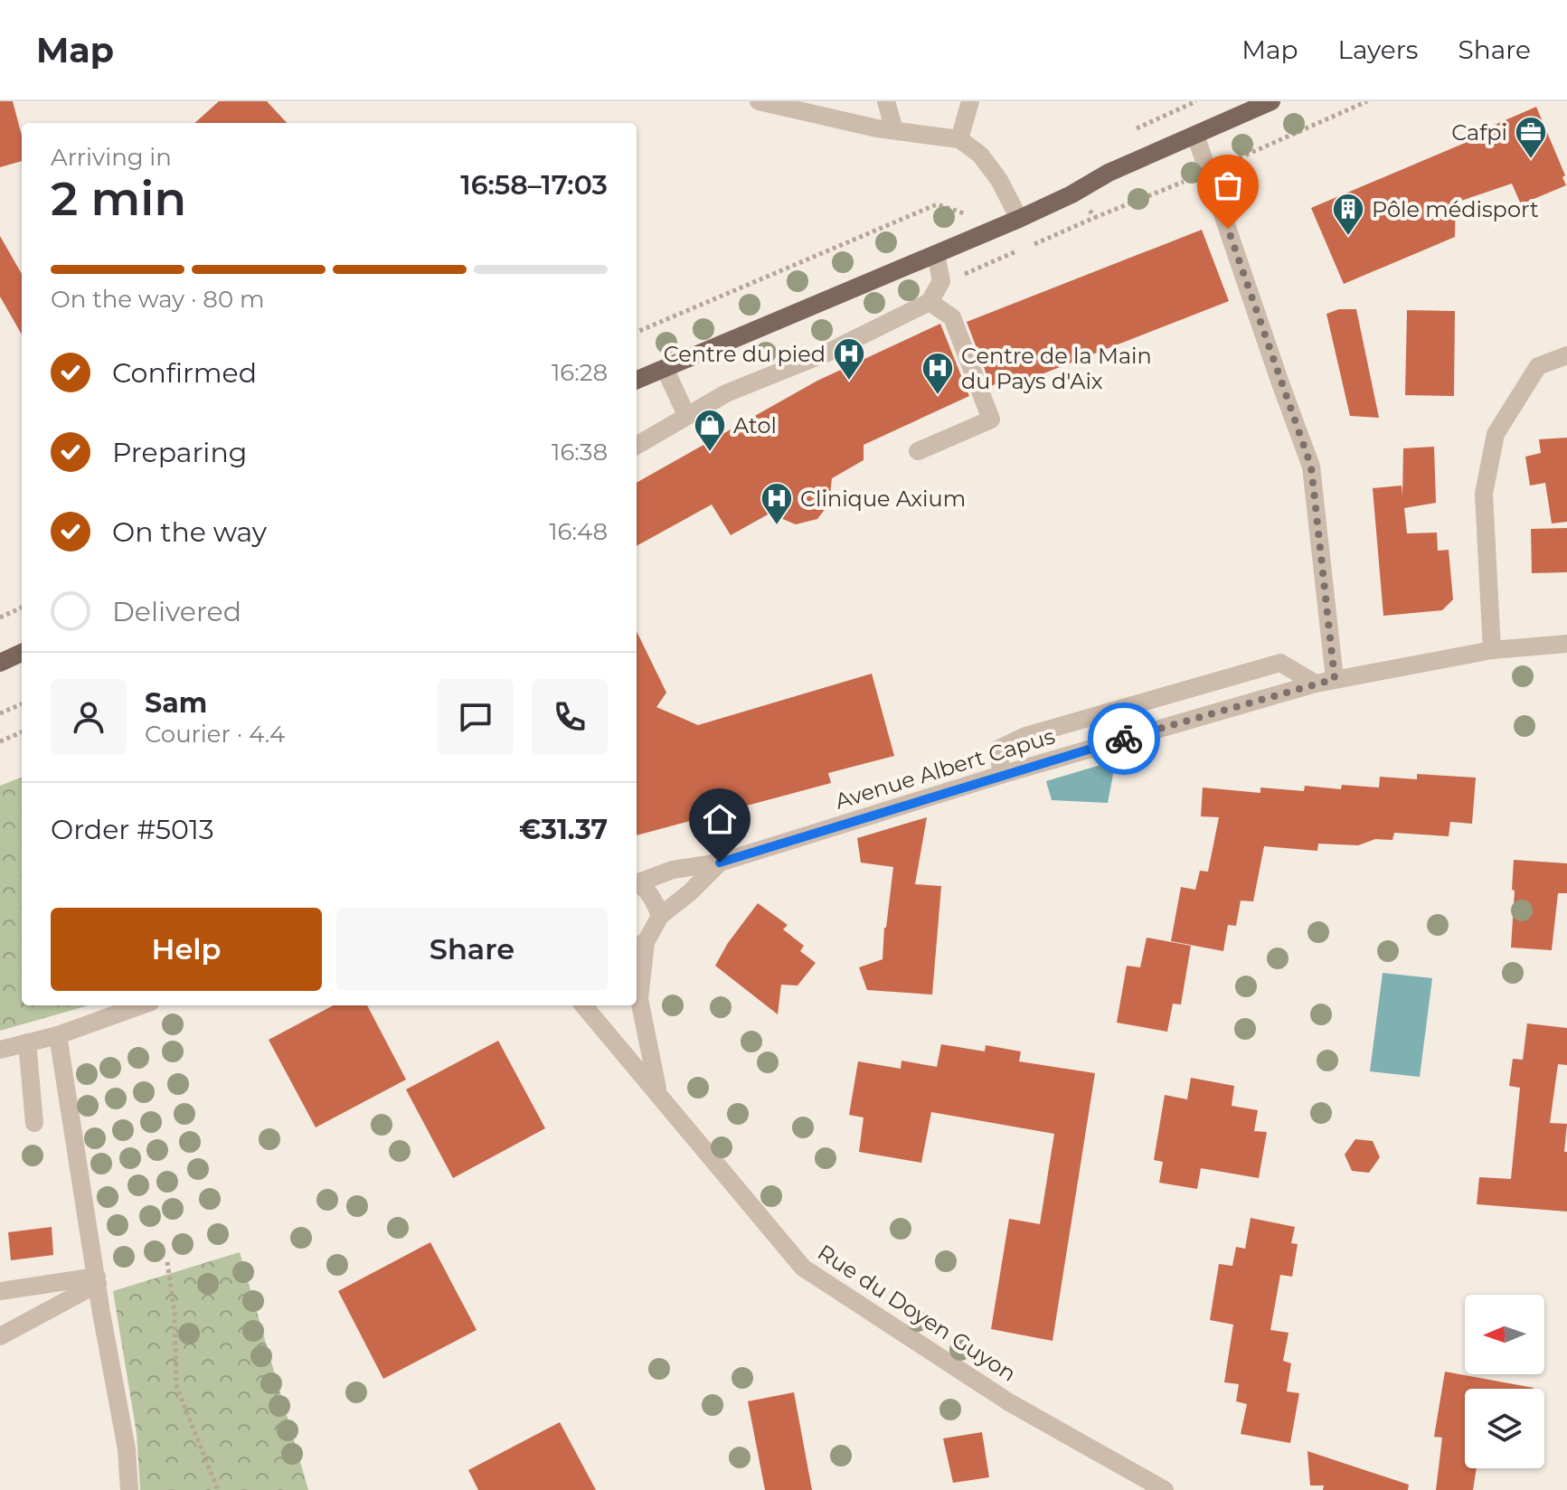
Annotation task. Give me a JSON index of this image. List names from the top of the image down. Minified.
{"streets":{"street":["Avenue Albert Capus","Rue du Doyen Guyon"]},"places":{"office":["Cafpi"],"building":["Pôle médisport"],"hospital":["Centre du pied","Centre de la Main du Pays d'Aix","Clinique Axium"],"shop":["Atol"]},"north":"left","page":{"header":"Map","nav":["Map","Layers","Share"],"heading":["2 min","Arriving in","16:58–17:03"],"panel":["Sam","Courier · 4.4","Order #5013","€31.37"],"bar":"On the way · 80 m","list":[["Confirmed","16:28"],["Preparing","16:38"],["On the way","16:48"],"Delivered"],"buttons":["Help","Share"]}}
